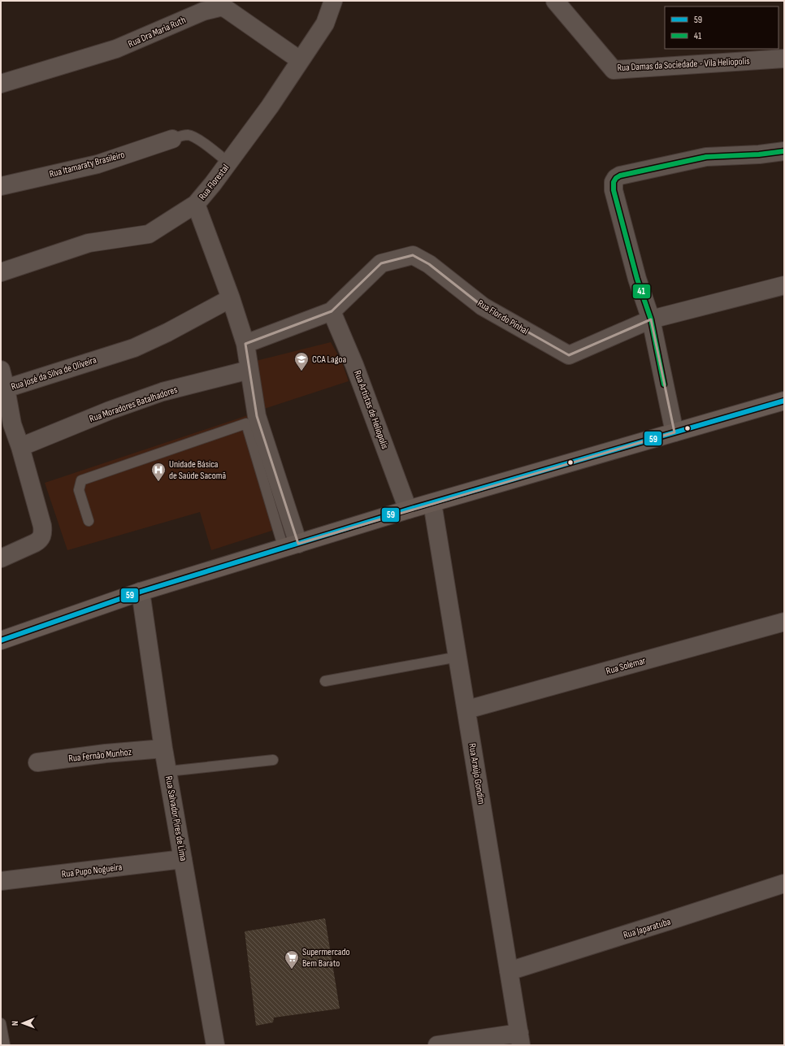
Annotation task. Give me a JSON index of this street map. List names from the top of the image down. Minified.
{"streets":{"street":["Rua Dra Maria Ruth","Rua Damas da Sociedade - Vila Heliopolis","Rua Itamaraty Brasileiro","Rua Florestal","Rua Flor do Pinhal","Rua José da Silva de Oliveira","Rua Moradores Batalhadores","Rua Artistas de Heliopolis","Rua Solemar","Rua Fernão Munhoz","Rua Araújo Gondim","Rua Salvador Pires de Lima","Rua Pupo Nogueira","Rua Japaratuba"]},"crossings":[["Rua Dra Maria Ruth","Rua Florestal"],["Rua Flor do Pinhal","Rua Artistas de Heliopolis"],["Rua José da Silva de Oliveira","Rua Moradores Batalhadores"],["Rua Solemar","Rua Araújo Gondim"],["Rua Fernão Munhoz","Rua Salvador Pires de Lima"],["Rua Araújo Gondim","Rua Japaratuba"],["Rua Salvador Pires de Lima","Rua Pupo Nogueira"]],"places":{"school or university":["CCA Lagoa"],"hospital":["Unidade Básica de Saúde Sacomã"],"supermarket":["Supermercado Bem Barato"]},"lines":["transit line 41","transit line 59"],"legend":["59","41"],"north":"left"}
